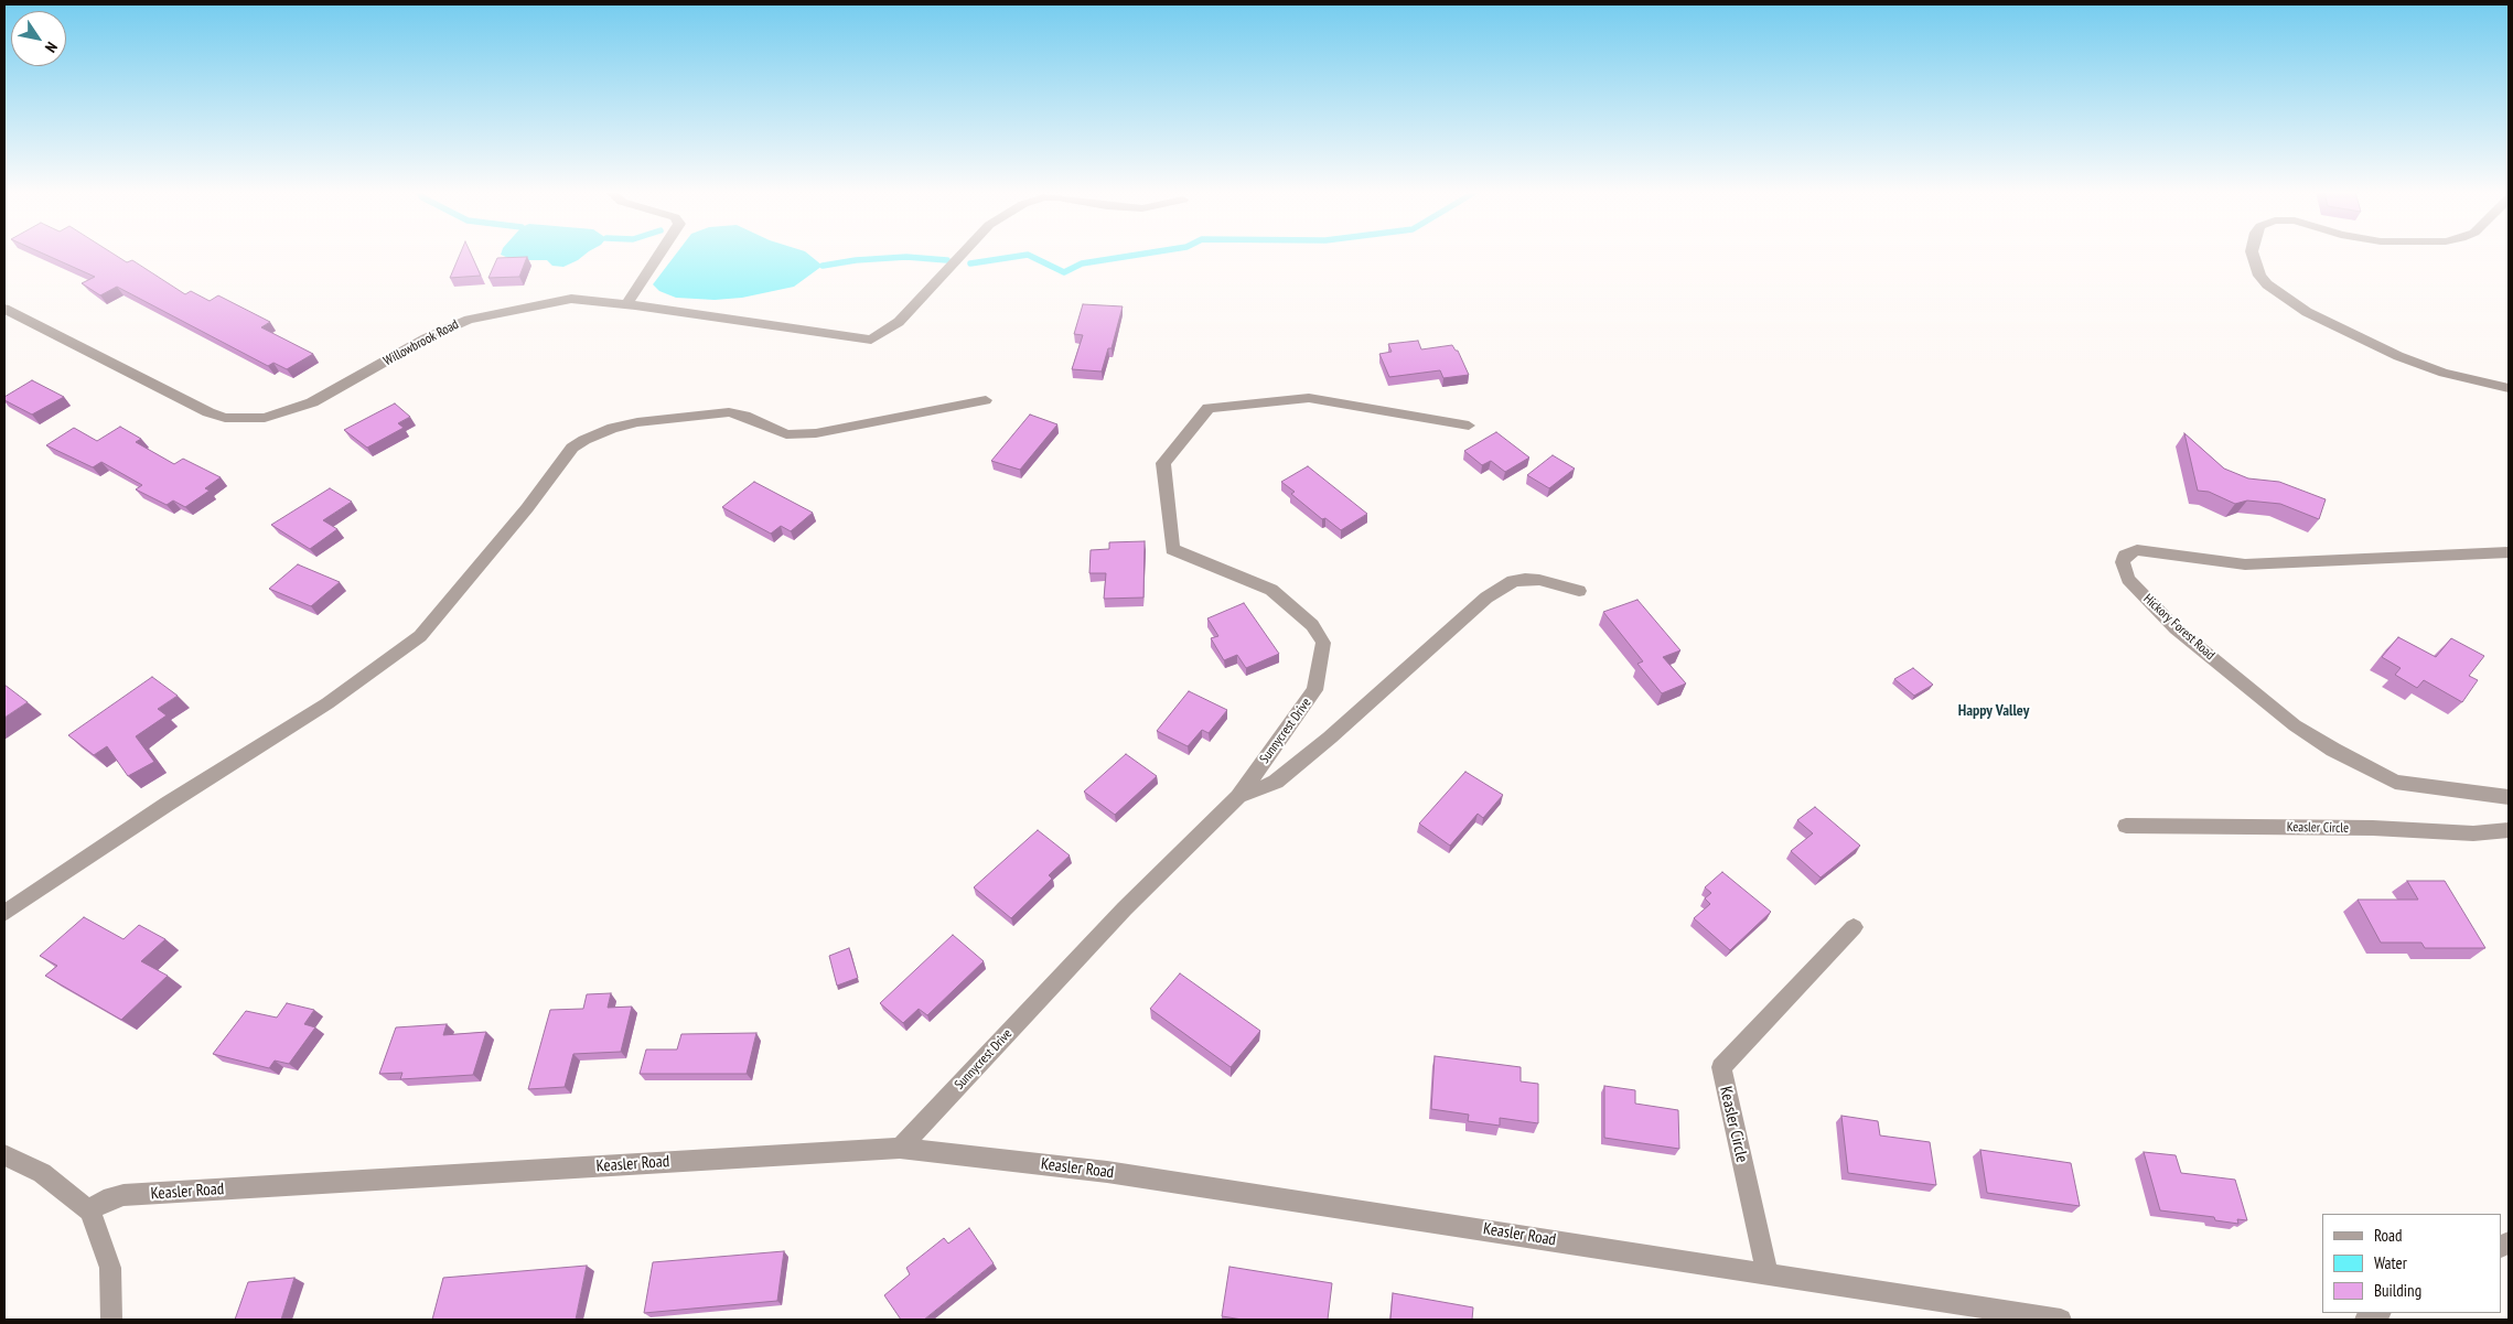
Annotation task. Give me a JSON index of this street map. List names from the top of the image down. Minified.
{"streets":{"street":["Willowbrook Road","Hickory Forest Road","Sunnycrest Drive","Keasler Circle","Keasler Road"]},"crossings":[["Sunnycrest Drive","Keasler Road"],["Keasler Circle","Keasler Road"]],"districts":["Happy Valley"],"legend":["Road","Water","Building"],"north":"bottom right"}
